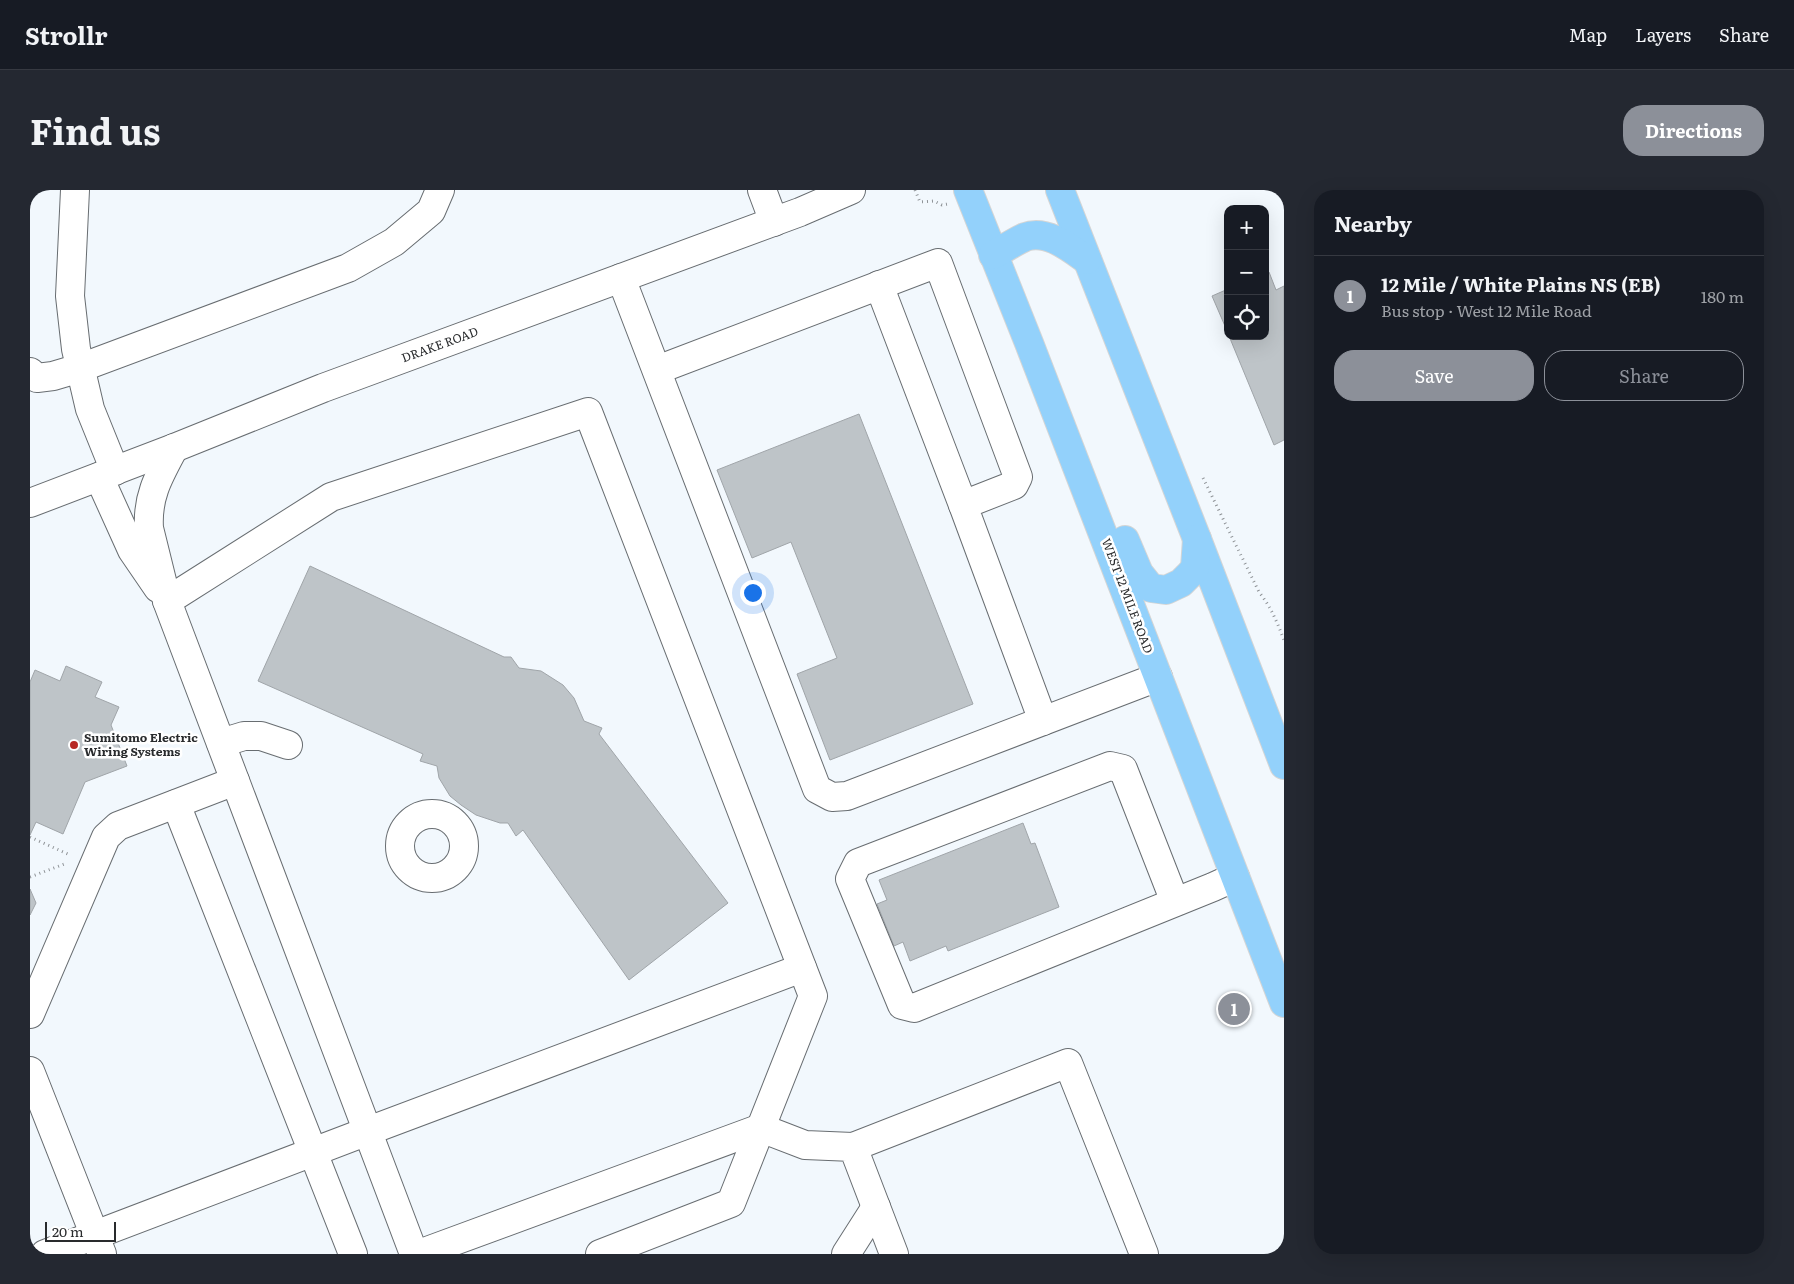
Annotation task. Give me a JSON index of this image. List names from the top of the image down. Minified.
{"streets":{"main road":["WEST 12 MILE ROAD"],"street":["DRAKE ROAD"]},"places":["Sumitomo Electric Wiring Systems"],"scale_bar":"20 m","page":{"header":"Strollr","nav":["Map","Layers","Share"],"title":"Find us","buttons":["Directions",["Save","Share"]],"heading":"Nearby","map_buttons":["+","−"],"list":[{"mark":"1","name":"12 Mile / White Plains NS (EB)","note":"Bus stop · West 12 Mile Road","value":"180 m"}],"pins":"1","scale":"20 m"}}
